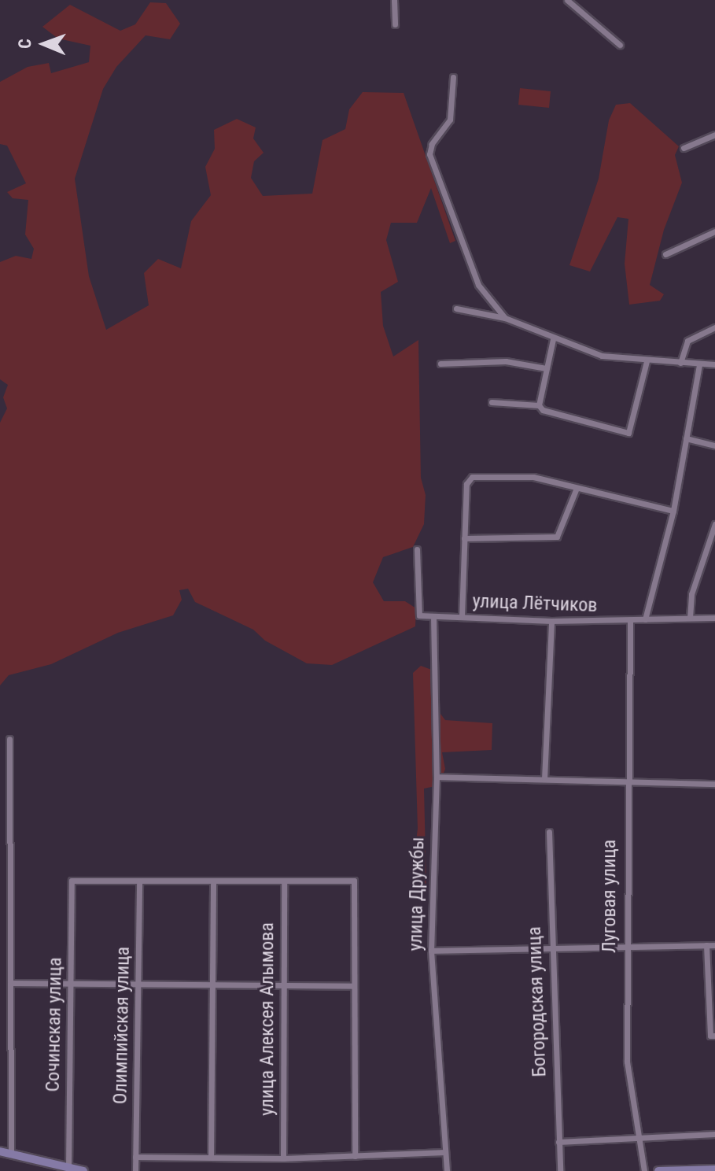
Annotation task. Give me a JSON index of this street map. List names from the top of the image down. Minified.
{"streets":{"street":["улица Лётчиков","улица Дружбы","Луговая улица","Богородская улица","улица Алексея Алымова","Сочинская улица","Олимпийская улица"]},"crossings":[["улица Лётчиков","улица Дружбы"],["улица Лётчиков","Луговая улица"],["Сочинская улица","Олимпийская улица"]],"north":"left"}
